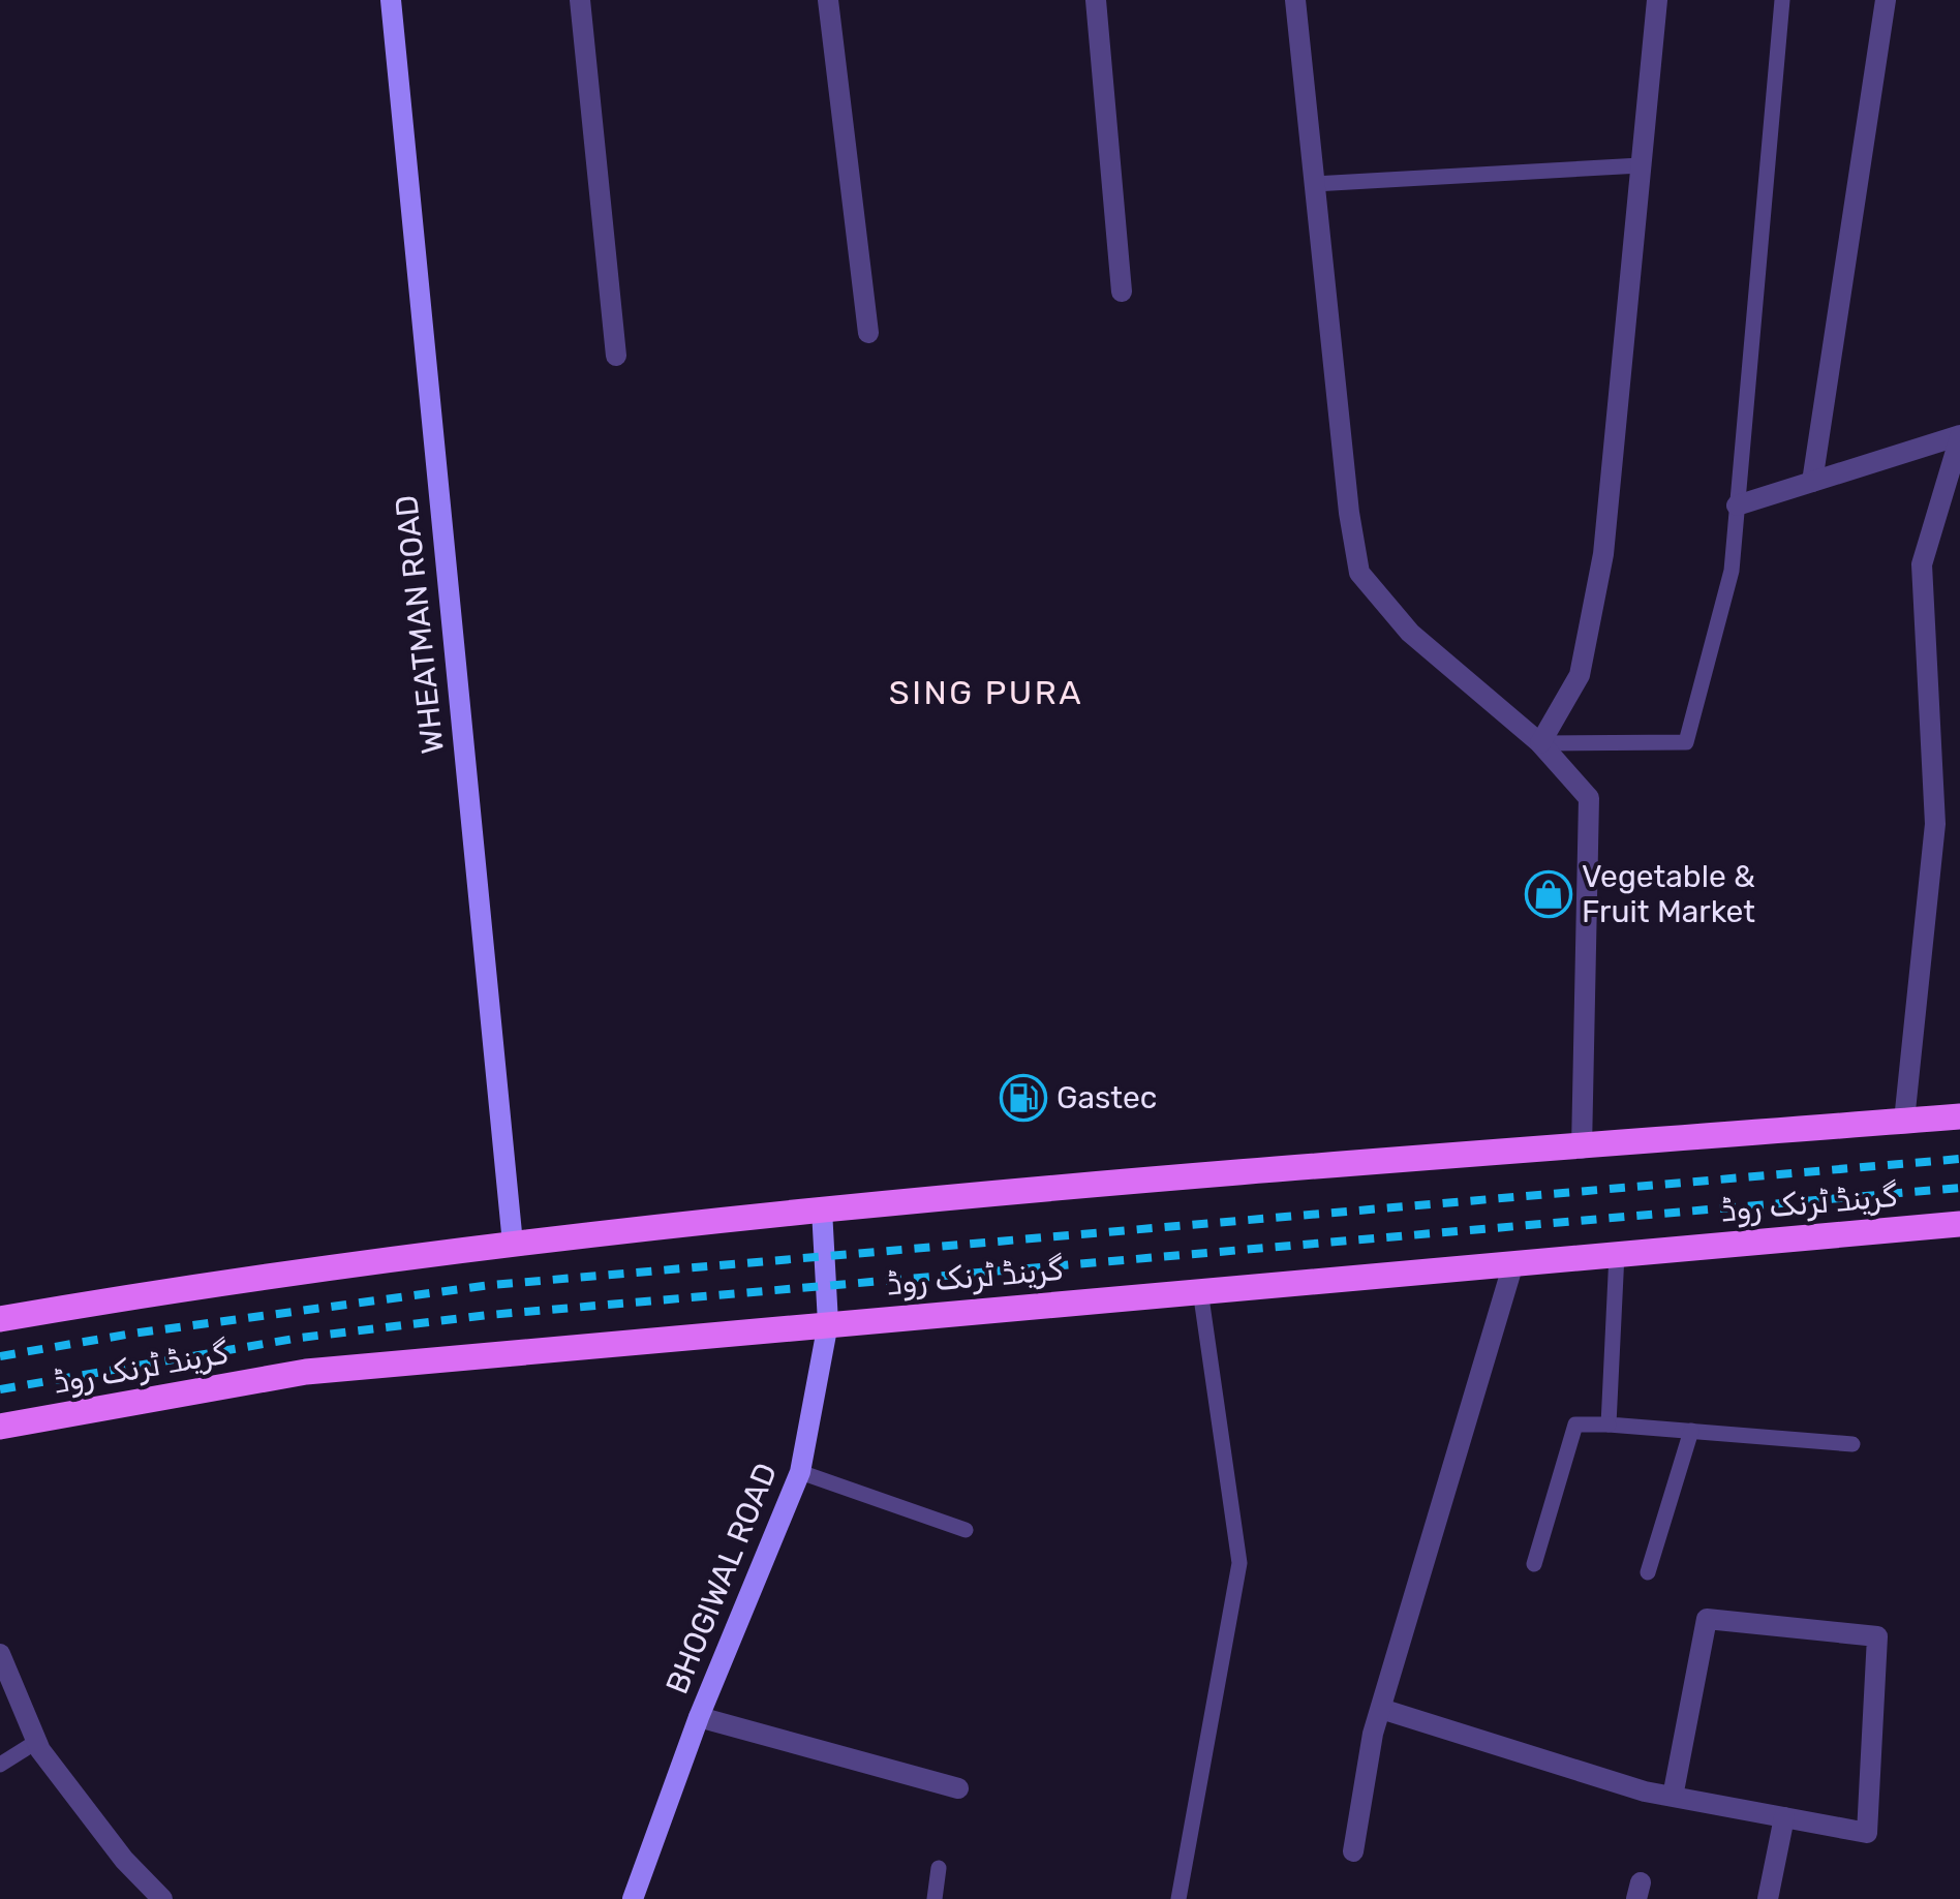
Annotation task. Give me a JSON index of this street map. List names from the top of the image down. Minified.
{"streets":{"main road":["WHEATMAN ROAD","گرینڈ ٹرنک روڈ","BHOGIWAL ROAD"]},"crossings":[["گرینڈ ٹرنک روڈ","BHOGIWAL ROAD"]],"districts":["SING PURA"],"places":{"shop":["Vegetable & Fruit Market"],"fuel station":["Gastec"]}}
